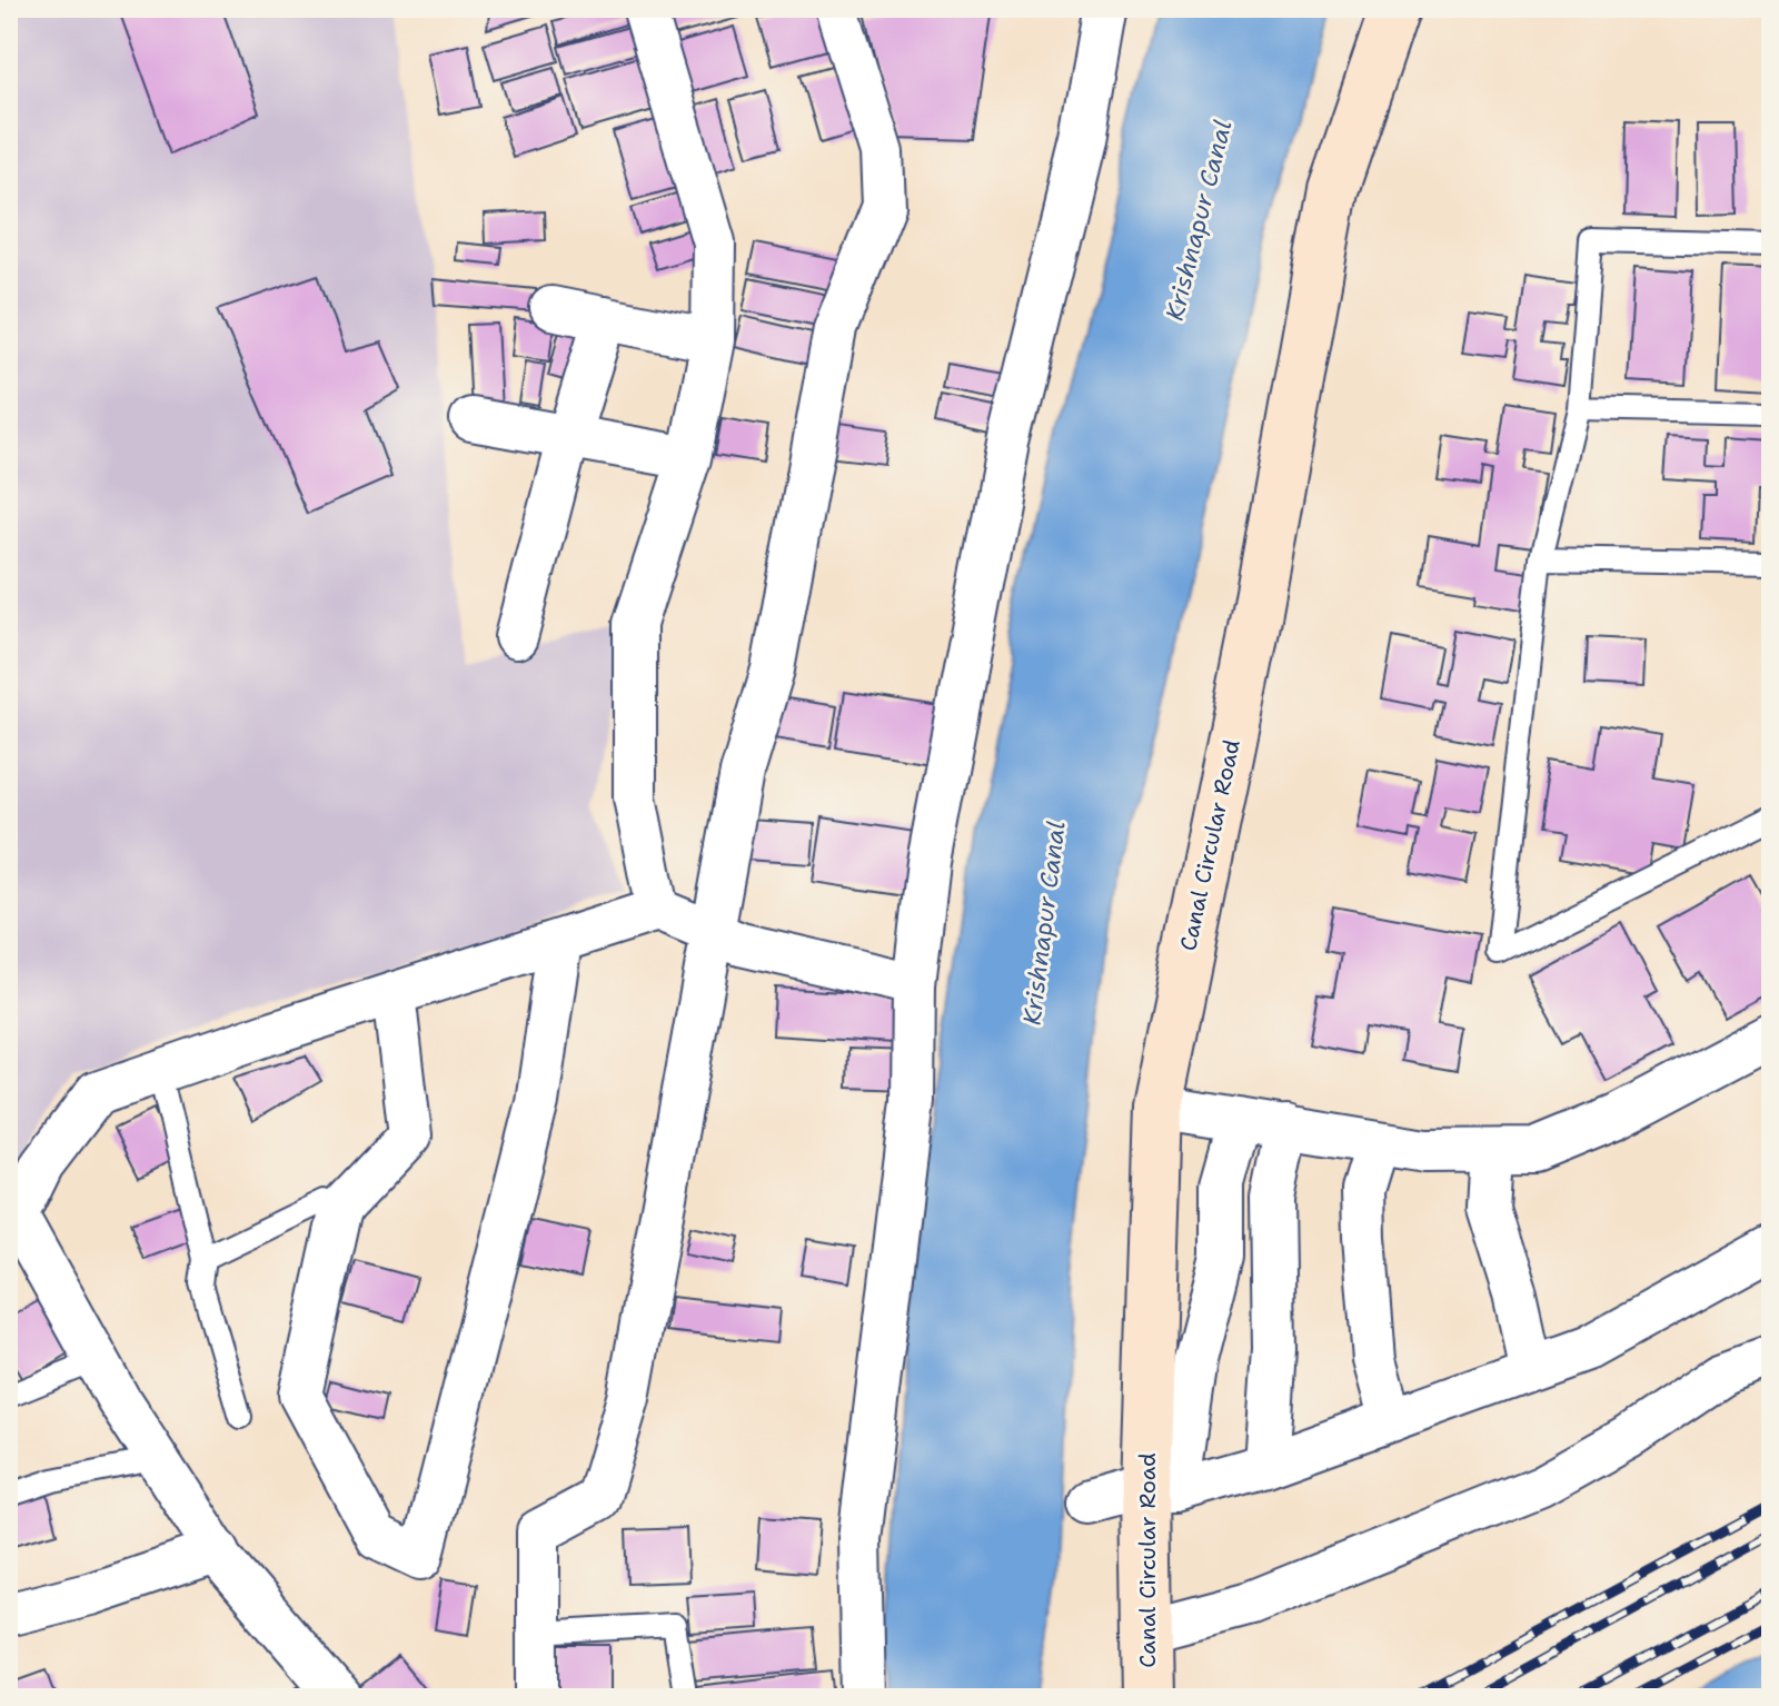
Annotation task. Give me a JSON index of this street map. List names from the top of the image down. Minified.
{"streets":{"main road":["Canal Circular Road"]},"water":["Krishnapur Canal"]}
